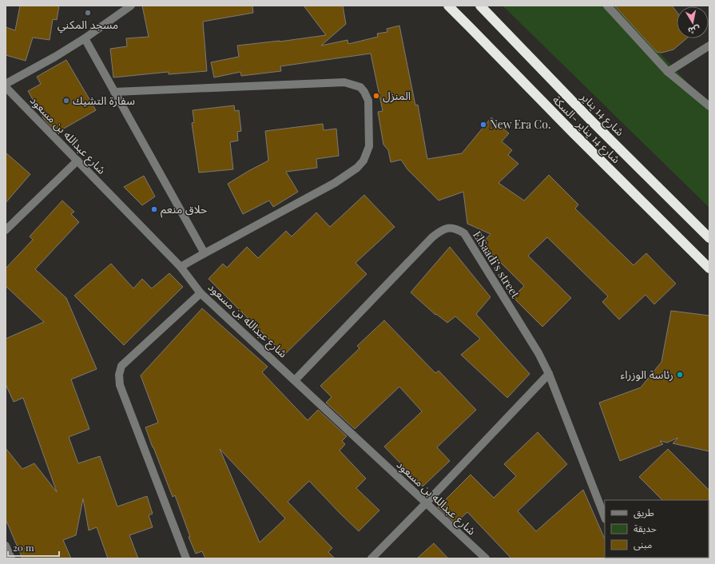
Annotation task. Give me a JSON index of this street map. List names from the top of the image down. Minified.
{"streets":{"highway":["شارع 14 يناير","شارع 14 يناير -السكة"],"street":["شارع عبدالله بن مسعود","ElSaadi’s street"]},"crossings":[["شارع عبدالله بن مسعود","ElSaadi’s street"]],"places":["مسجد المكني","المنزل","سفارة التشيك","New Era Co.","حلاق منعم","رئاسة الوزراء"],"legend":["طريق","حديقة","مبنى"],"scale_bar":"20 m","north":"bottom"}
